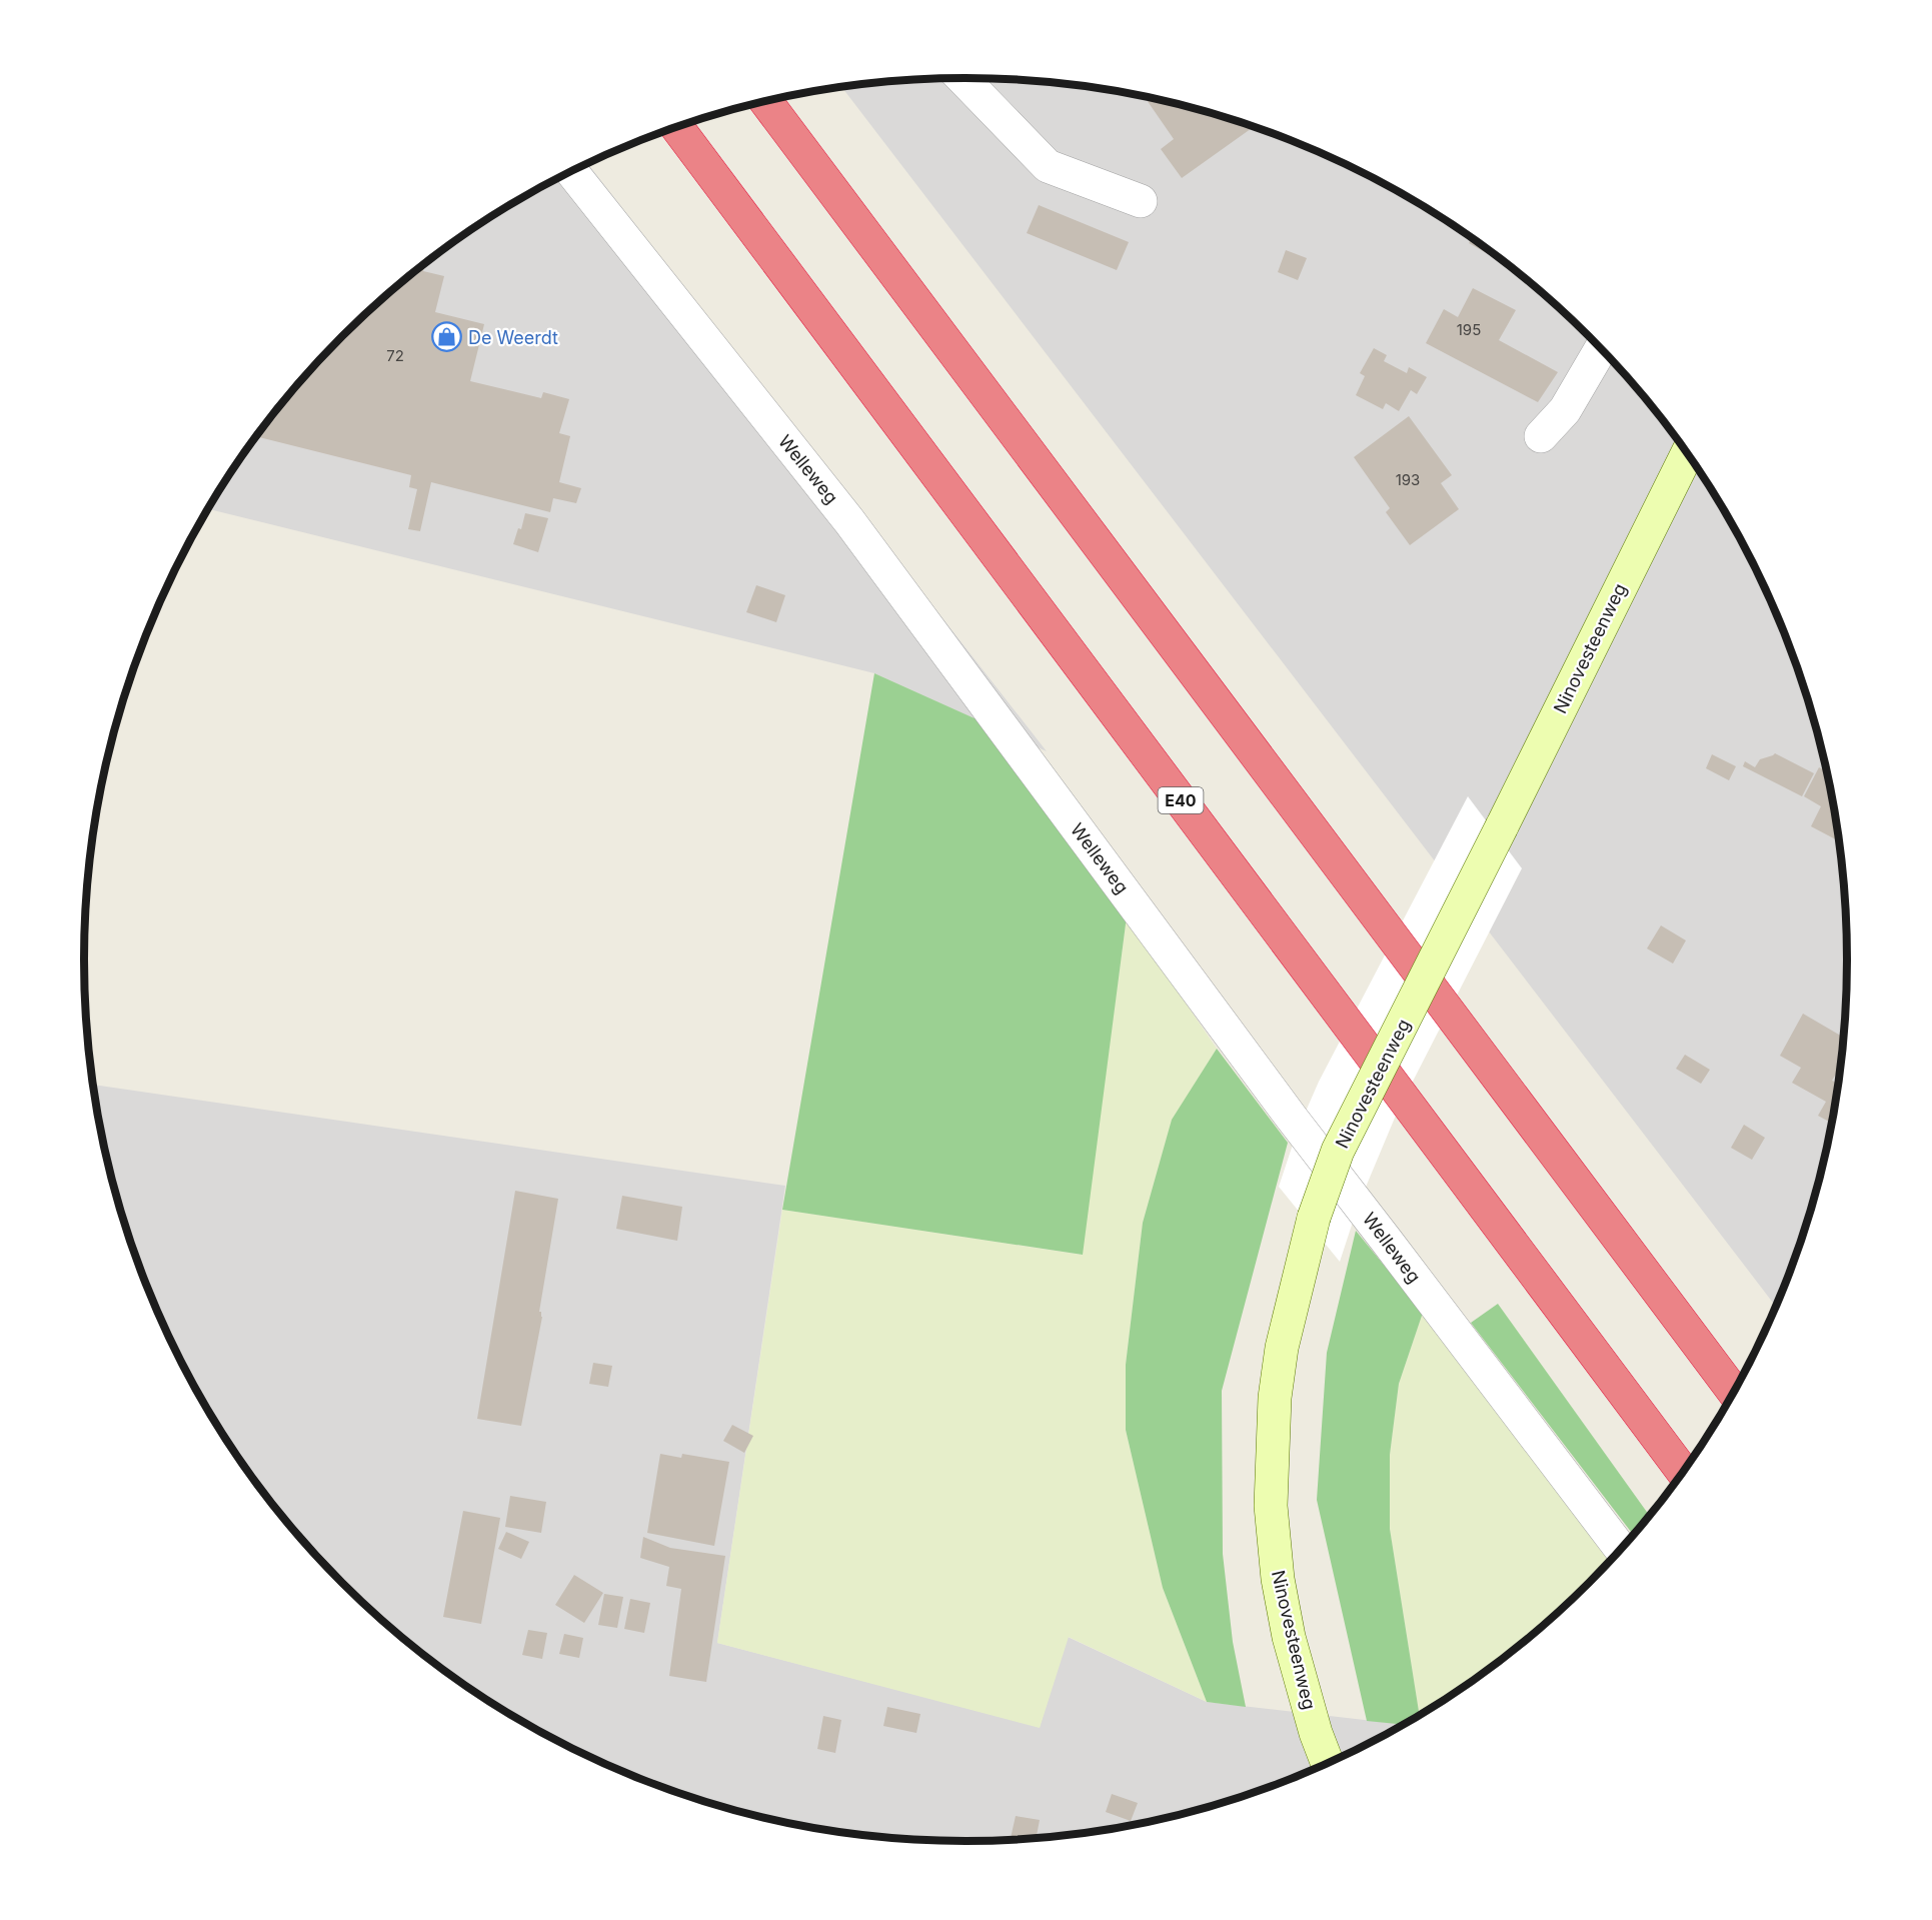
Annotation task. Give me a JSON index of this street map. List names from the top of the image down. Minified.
{"streets":{"highway":["E40"],"main road":["Ninovesteenweg"],"street":["Welleweg"]},"places":{"shop":["De Weerdt"]},"house_numbers":["195","72","193"]}
